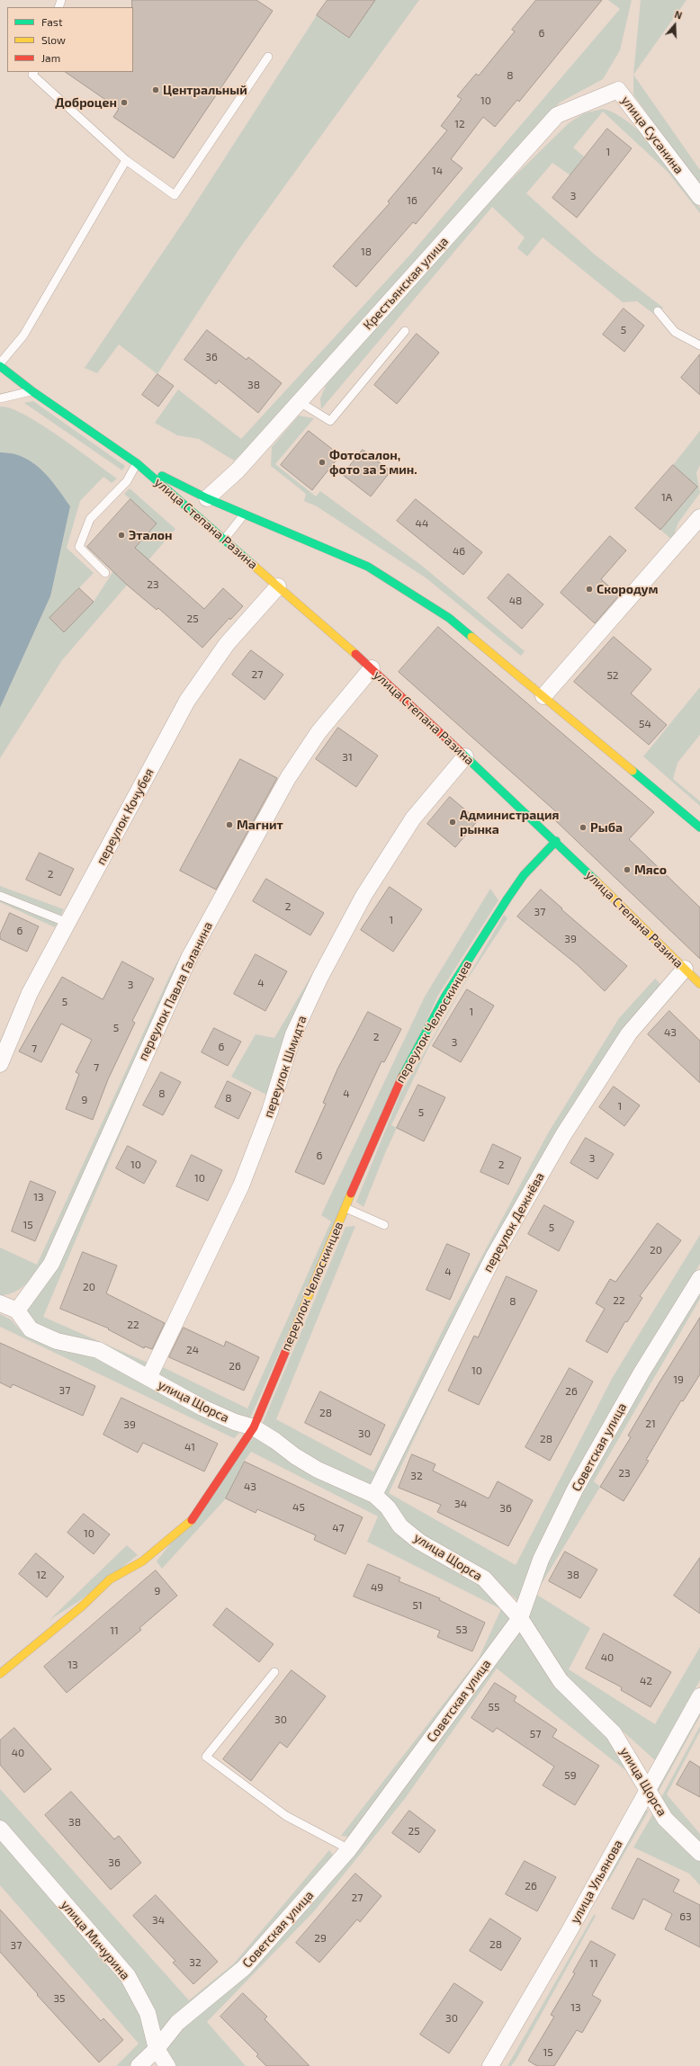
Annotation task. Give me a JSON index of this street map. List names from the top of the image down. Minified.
{"streets":{"main road":["улица Степана Разина","переулок Челюскинцев"],"street":["улица Сусанина","Крестьянская улица","переулок Кочубея","переулок Павла Галанина","переулок Шмидта","переулок Дежнёва","улица Щорса","Советская улица","улица Ульянова","улица Мичурина"]},"crossings":[["улица Сусанина","Крестьянская улица"],["Крестьянская улица","улица Степана Разина"],["улица Степана Разина","переулок Кочубея"],["улица Степана Разина","переулок Павла Галанина"],["улица Степана Разина","переулок Челюскинцев"],["улица Степана Разина","переулок Шмидта"],["улица Степана Разина","переулок Дежнёва"],["переулок Павла Галанина","улица Щорса"],["переулок Челюскинцев","улица Щорса"],["переулок Шмидта","улица Щорса"],["переулок Дежнёва","улица Щорса"],["улица Щорса","Советская улица"],["улица Щорса","улица Ульянова"],["Советская улица","улица Мичурина"]],"places":["Центральный","Доброцен","Фотосалон, фото за 5 мин.","Эталон","Скородум","Администрация рынка","Магнит","Рыба","Мясо"],"house_numbers":["6","8","10","12","1","14","3","16","18","5","36","38","1А","44","46","23","48","25","27","52","54","31","2","2","37","1","6","39","4","3","5","1","5","43","2","3","6","7","7","8","4","8","9","1","5","6","3","10","2","10","13","15","5","20","4","20","22","8","22","24","26","10","19","37","26","28","21","39","30","28","41","23","32","43","34","45","36","47","10","12","38","49","9","51","53","11","40","13","42","55","30","57","40","59","38","25","36","26","27","63","34","29","28","37","32","11","35","13","30","15"],"legend":["Fast","Slow","Jam"],"north":"top"}
